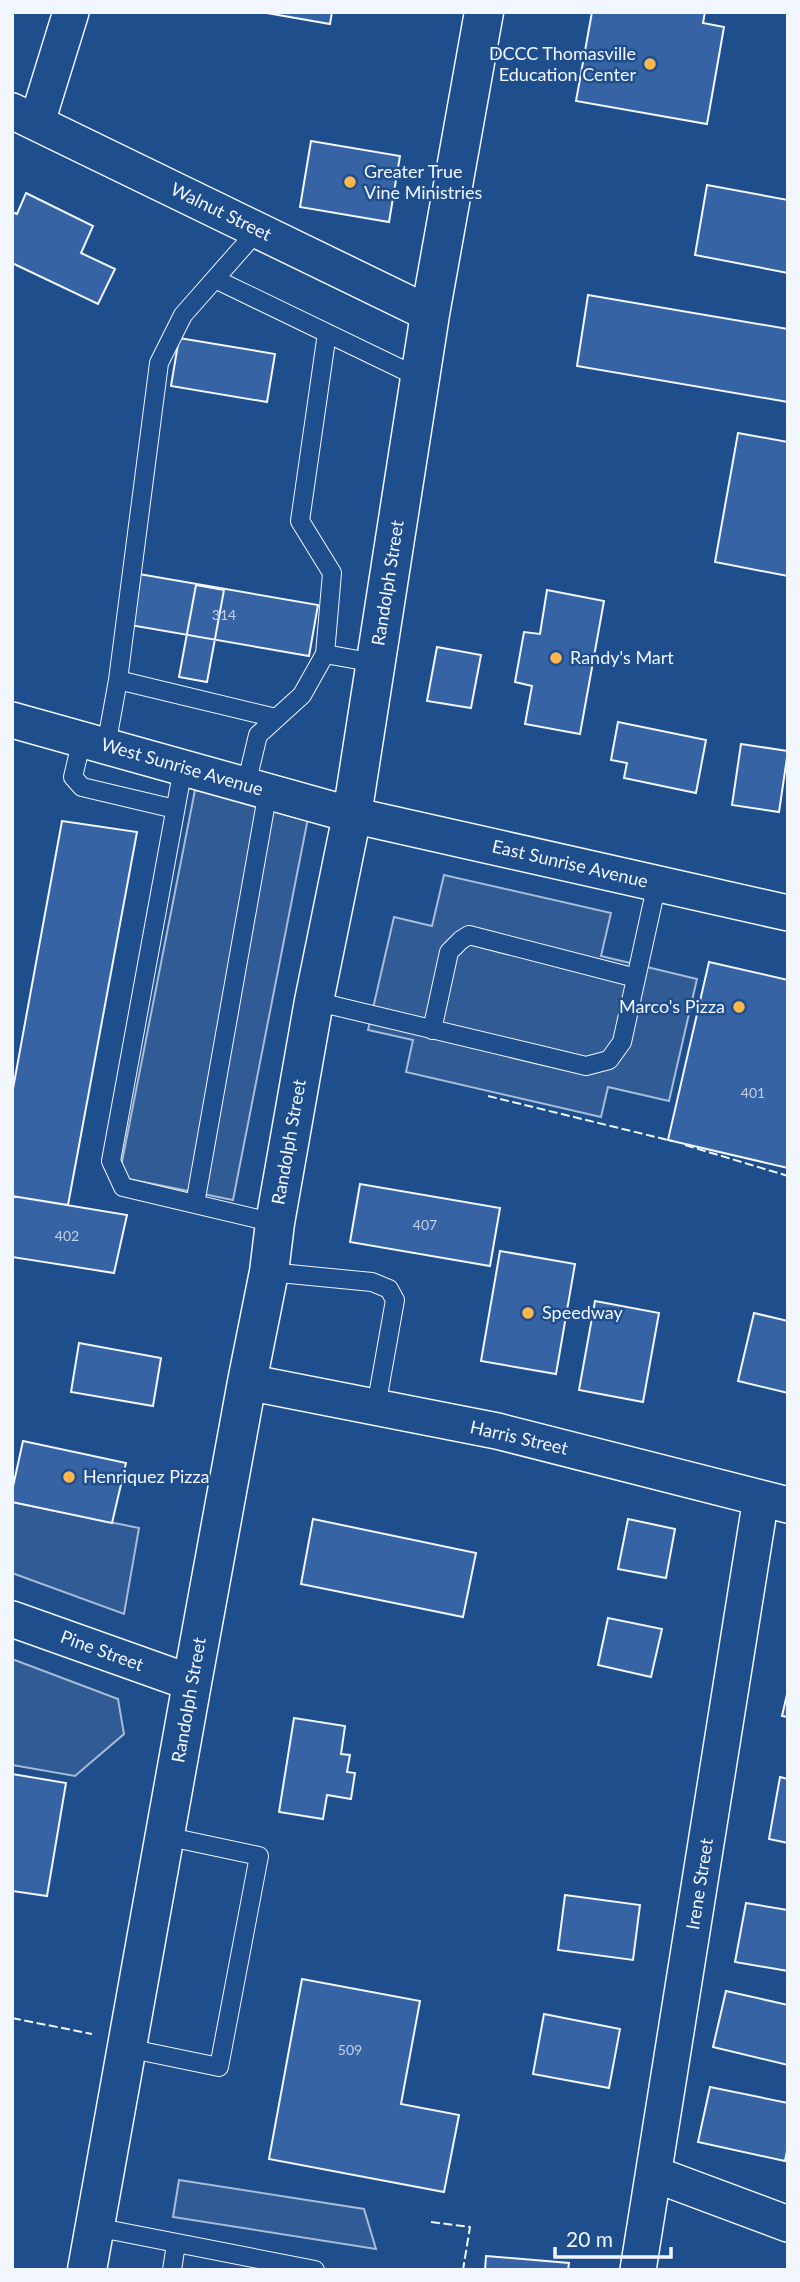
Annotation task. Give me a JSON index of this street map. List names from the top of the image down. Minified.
{"streets":{"main road":["Randolph Street"],"street":["Walnut Street","West Sunrise Avenue","East Sunrise Avenue","Harris Street","Pine Street","Irene Street"]},"crossings":[["Walnut Street","Randolph Street"],["Randolph Street","West Sunrise Avenue"],["Randolph Street","East Sunrise Avenue"],["Randolph Street","Harris Street"],["Randolph Street","Pine Street"],["West Sunrise Avenue","East Sunrise Avenue"],["Harris Street","Irene Street"]],"places":["DCCC Thomasville Education Center","Greater True Vine Ministries","Randy's Mart","Marco's Pizza","Speedway","Henriquez Pizza"],"house_numbers":["314","401","407","402","509"],"scale_bar":"20 m"}
